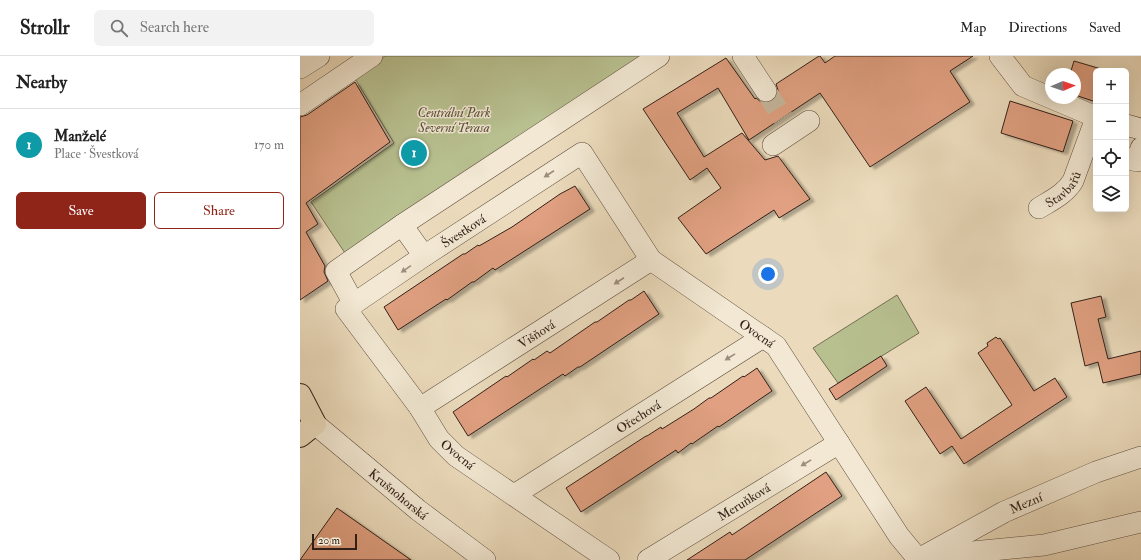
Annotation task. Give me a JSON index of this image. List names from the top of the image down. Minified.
{"streets":{"main road":["Krušnohorská"],"street":["Stavbařů","Švestková","Ovocná","Višňová","Ořechová","Meruňková","Mezní"]},"crossings":[["Švestková","Ovocná"],["Ovocná","Višňová"],["Ovocná","Ořechová"],["Ovocná","Meruňková"],["Ovocná","Mezní"]],"one_way":["Ořechová","Meruňková"],"parks":["Centrální Park Severní Terasa"],"scale_bar":"20 m","north":"right","page":{"header":"Strollr","search":"Search here","nav":["Map","Directions","Saved"],"heading":"Nearby","map_buttons":["+","−"],"list":[{"mark":"1","name":"Manželé","note":"Place · Švestková","value":"170 m"}],"pins":"1","buttons":["Save","Share"],"scale":"20 m"}}
